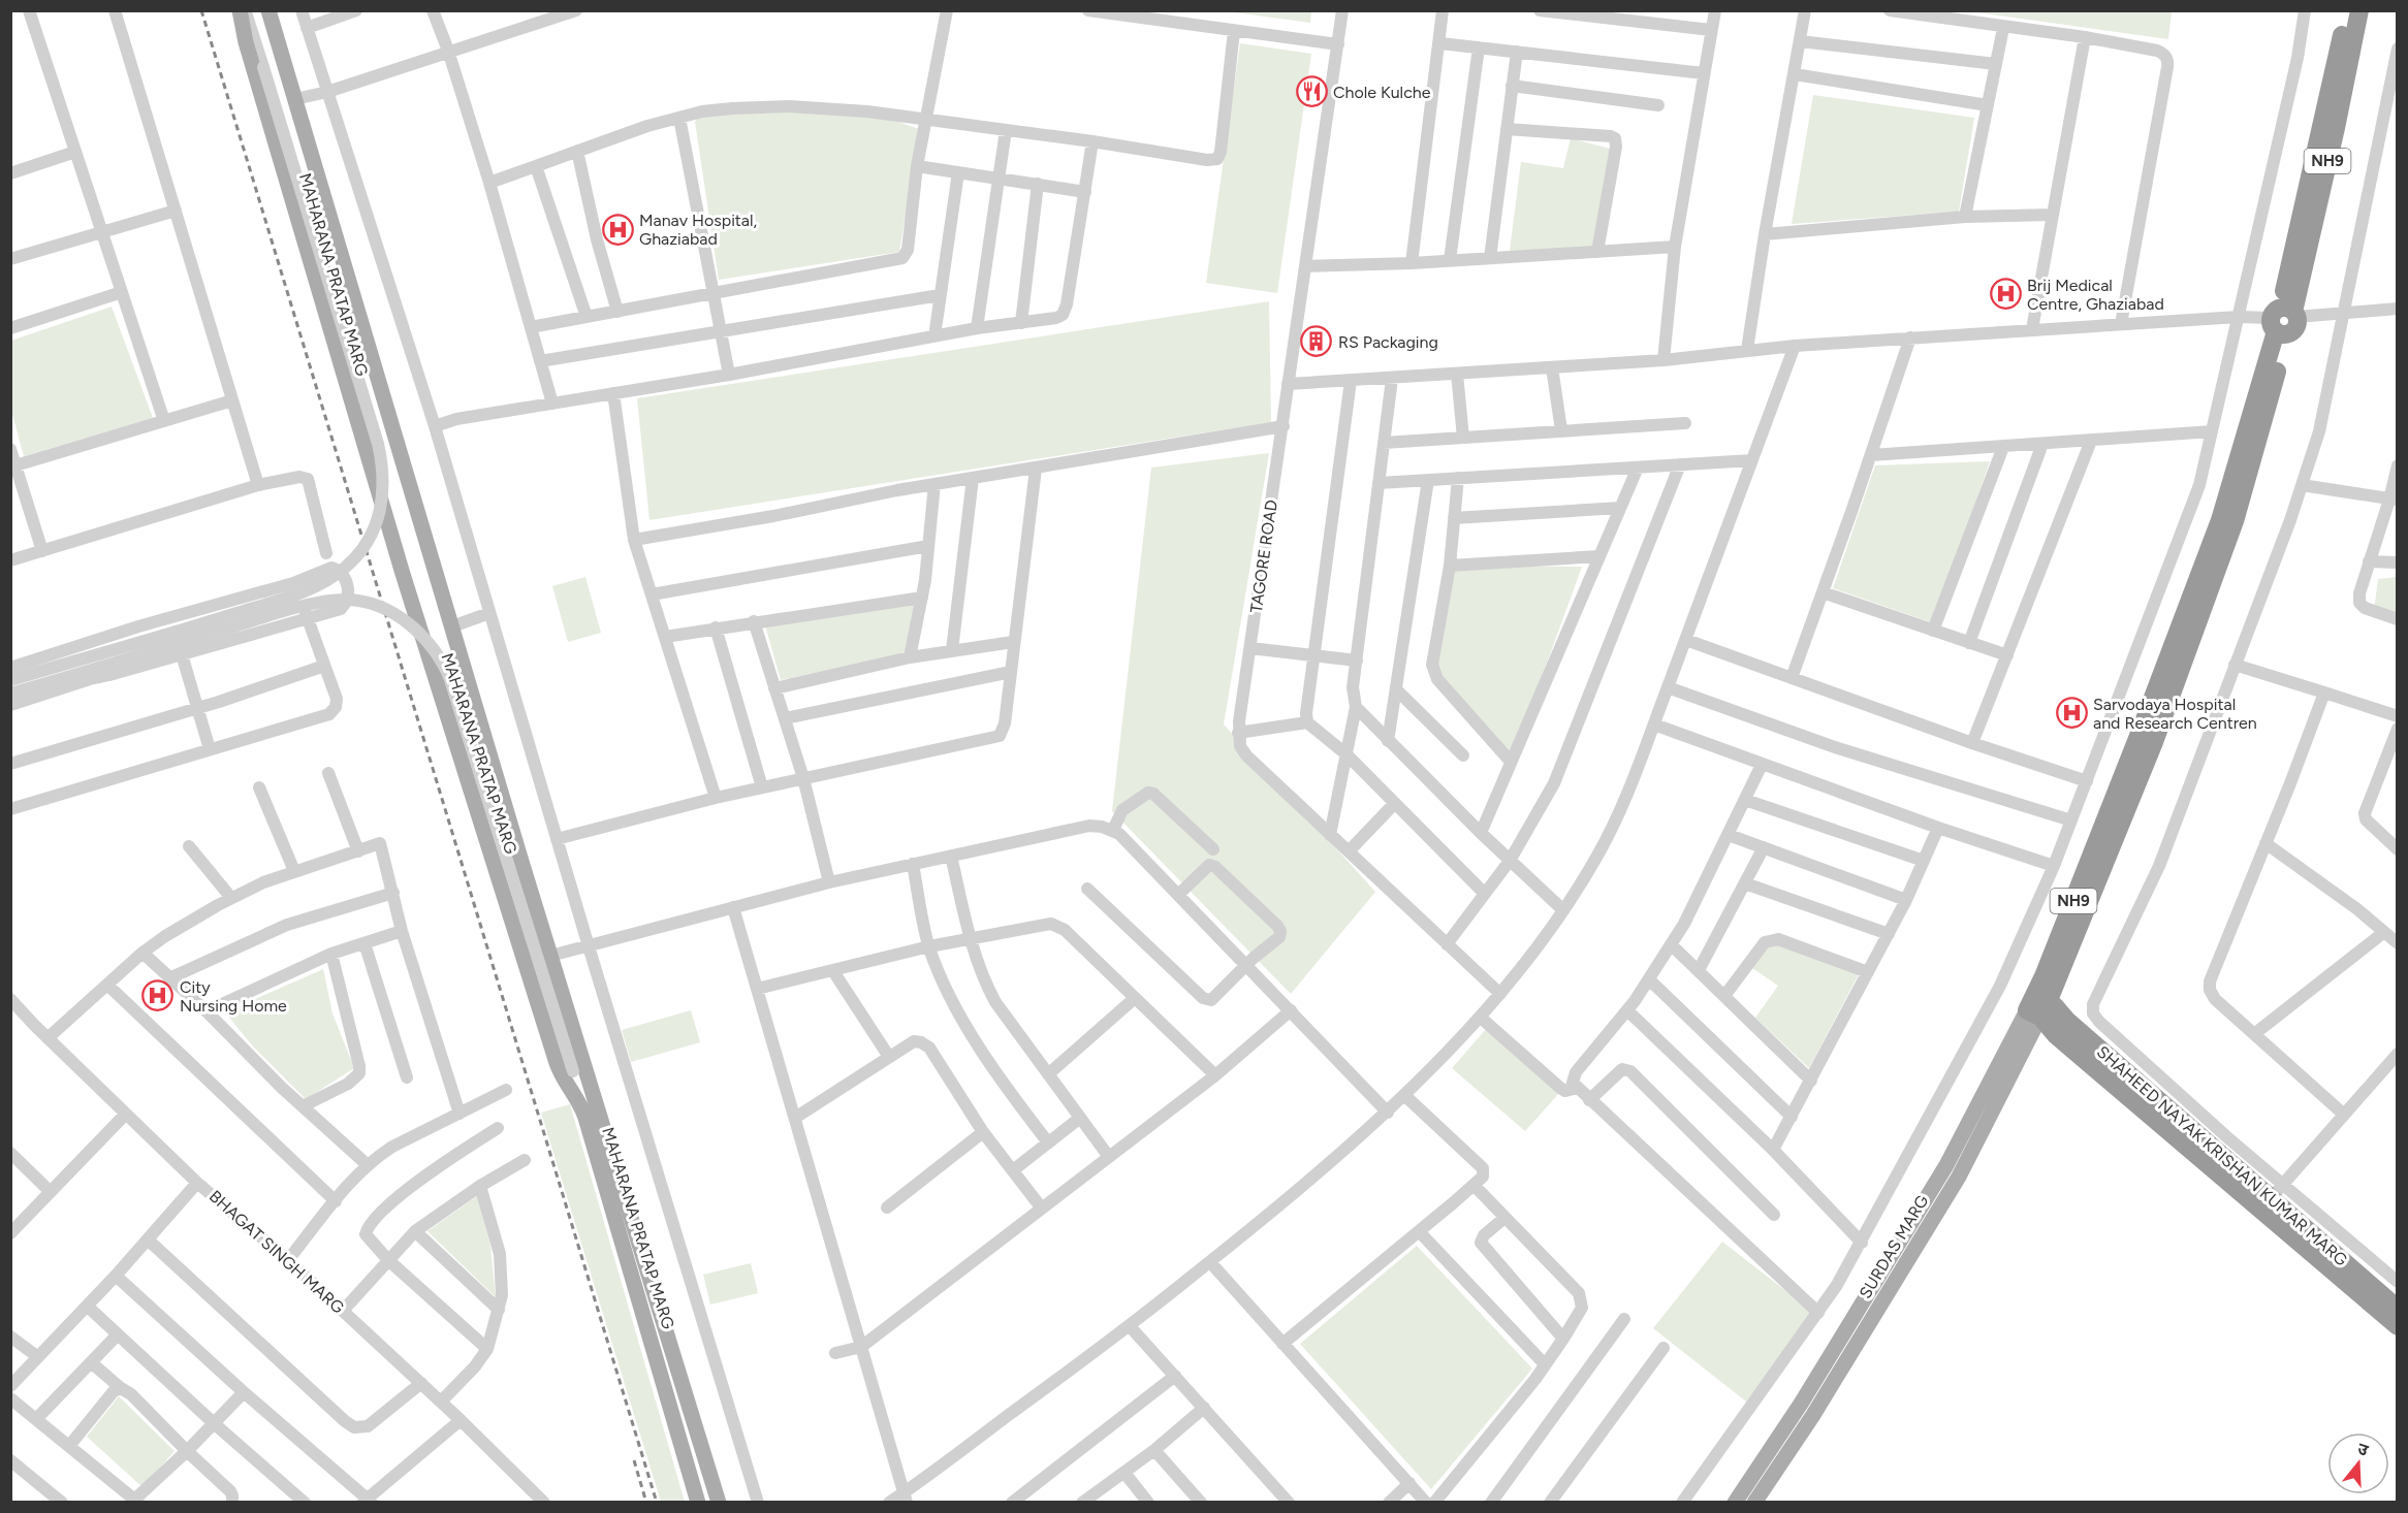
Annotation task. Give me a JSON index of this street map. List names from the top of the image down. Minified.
{"streets":{"highway":["NH9","SHAHEED NAYAK KRISHAN KUMAR MARG"],"main road":["MAHARANA PRATAP MARG","SURDAS MARG"],"street":["TAGORE ROAD","BHAGAT SINGH MARG"]},"crossings":[["NH9","SHAHEED NAYAK KRISHAN KUMAR MARG"],["NH9","SURDAS MARG"],["SHAHEED NAYAK KRISHAN KUMAR MARG","SURDAS MARG"]],"places":{"restaurant":["Chole Kulche"],"hospital":["Manav Hospital, Ghaziabad","Brij Medical Centre, Ghaziabad","Sarvodaya Hospital and Research Centren","City Nursing Home"],"building":["RS Packaging"]},"north":"top"}
